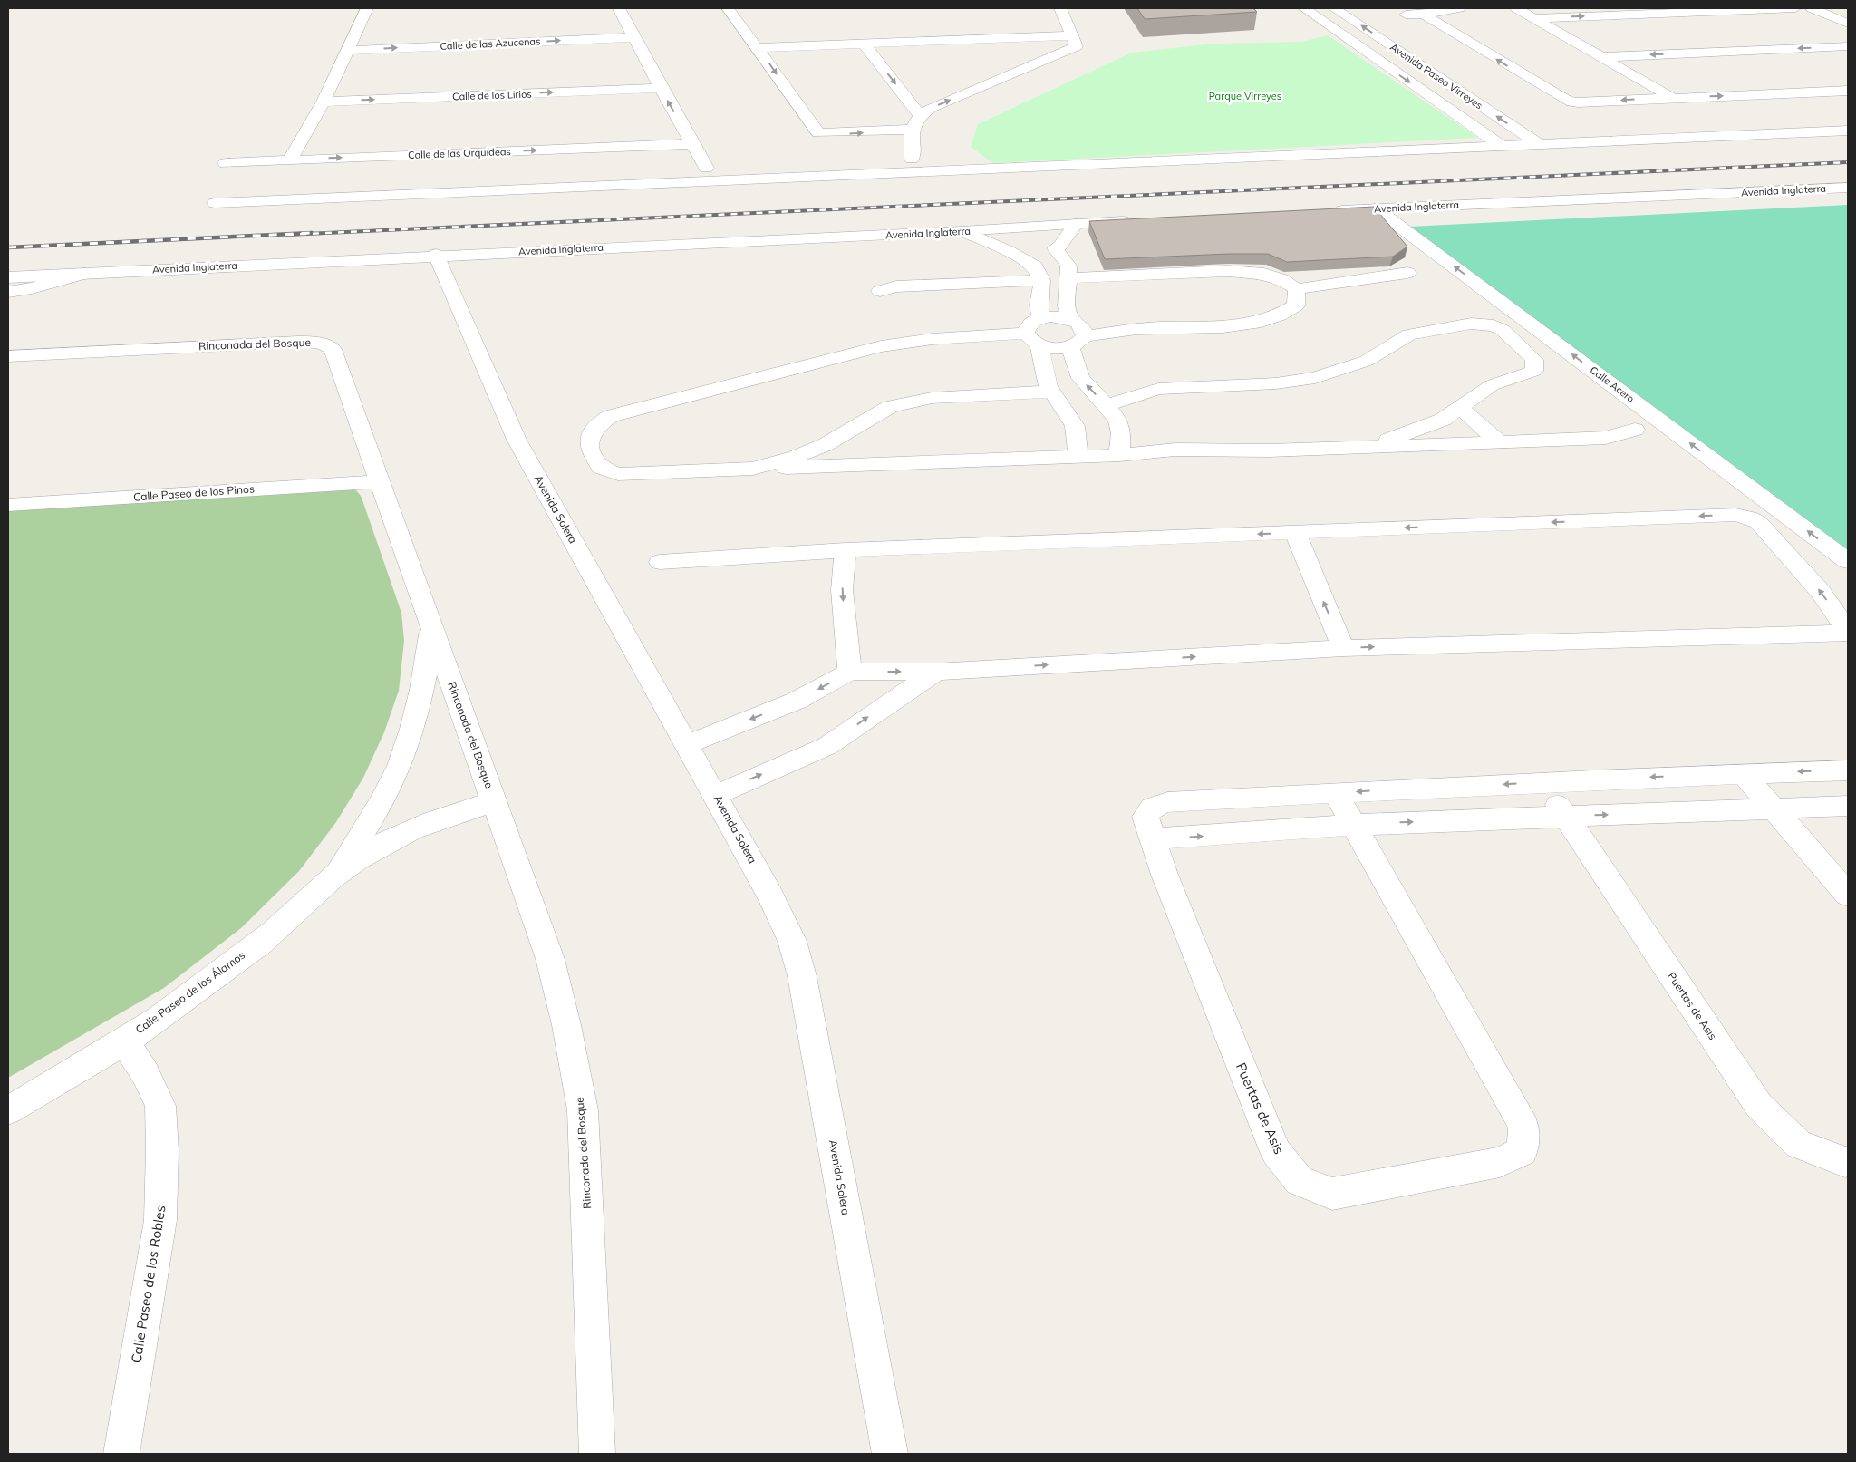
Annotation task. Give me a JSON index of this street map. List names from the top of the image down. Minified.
{"streets":{"street":["Calle de las Azucenas","Avenida Paseo Virreyes","Calle de los Lirios","Calle de las Orquídeas","Avenida Inglaterra","Rinconada del Bosque","Calle Acero","Calle Paseo de los Pinos","Avenida Solera","Calle Paseo de los Álamos","Puertas de Asis","Calle Paseo de los Robles"]},"crossings":[["Avenida Inglaterra","Calle Acero"],["Avenida Inglaterra","Avenida Solera"],["Rinconada del Bosque","Calle Paseo de los Pinos"],["Rinconada del Bosque","Calle Paseo de los Álamos"],["Calle Paseo de los Álamos","Calle Paseo de los Robles"]],"parks":["Parque Virreyes"]}
